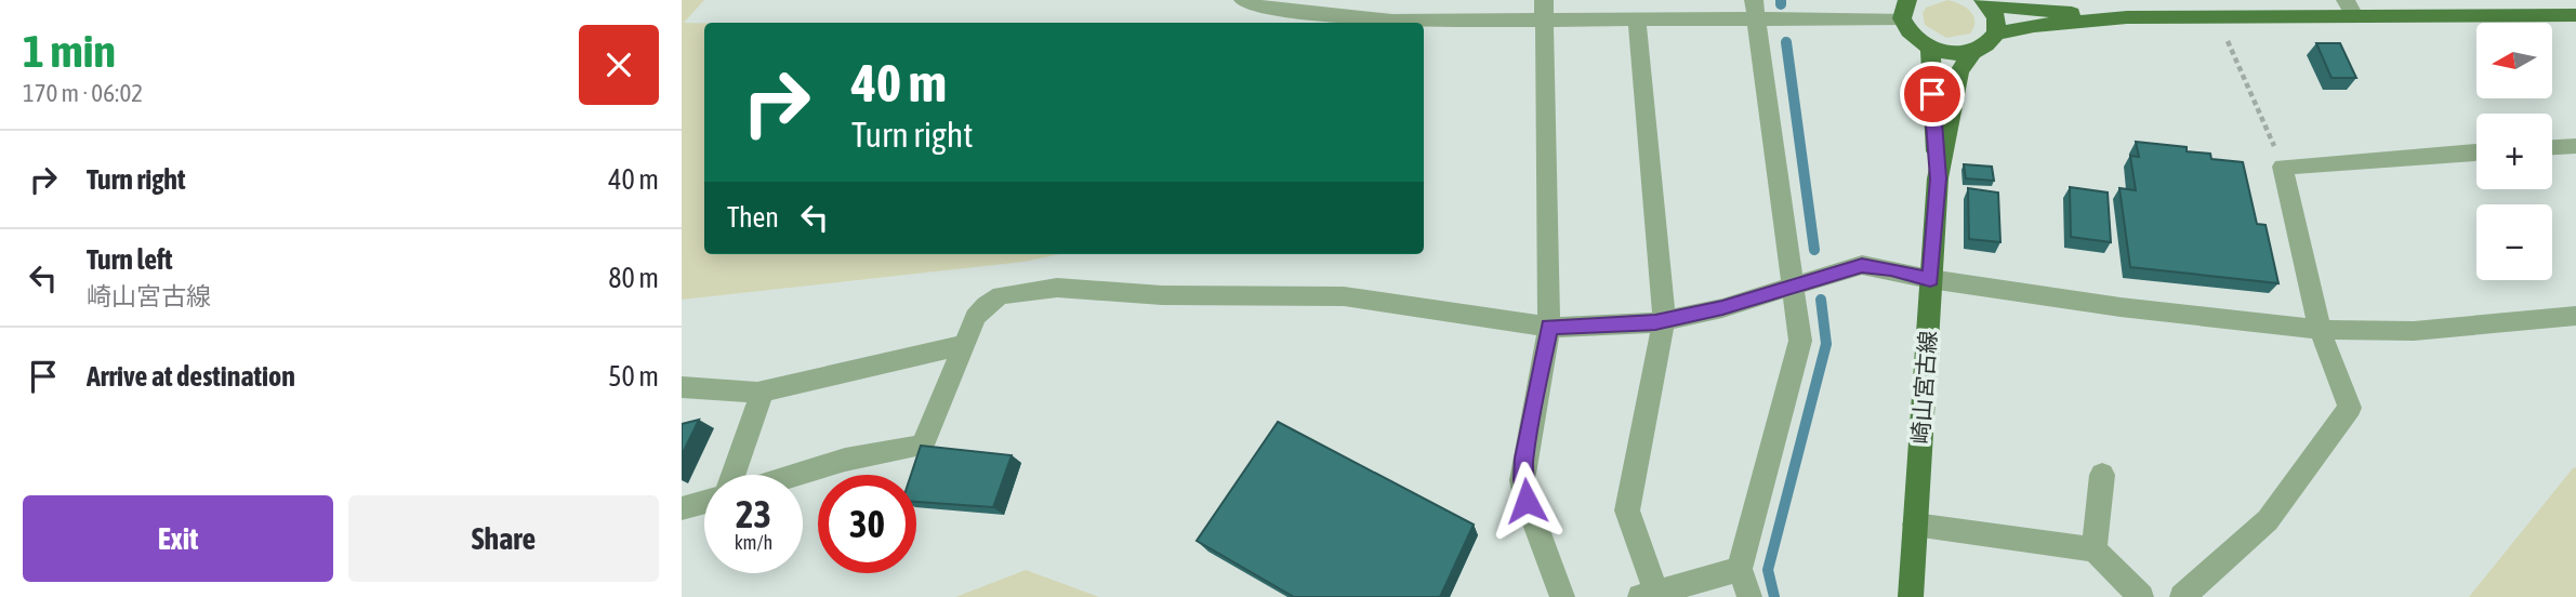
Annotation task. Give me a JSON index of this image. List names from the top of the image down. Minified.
{"streets":{"main road":["崎山宮古線"]},"north":"left","page":{"heading":["1 min","170 m · 06:02"],"map_buttons":["+","−"],"turn":["40 m","Turn right"],"list":[{"name":"Turn right","value":"40 m"},{"name":"Turn left","note":"崎山宮古線","value":"80 m"},{"name":"Arrive at destination","value":"50 m"}],"then":"Then","speed":"23 km/h","limit":"30","buttons":["Exit","Share"]}}
